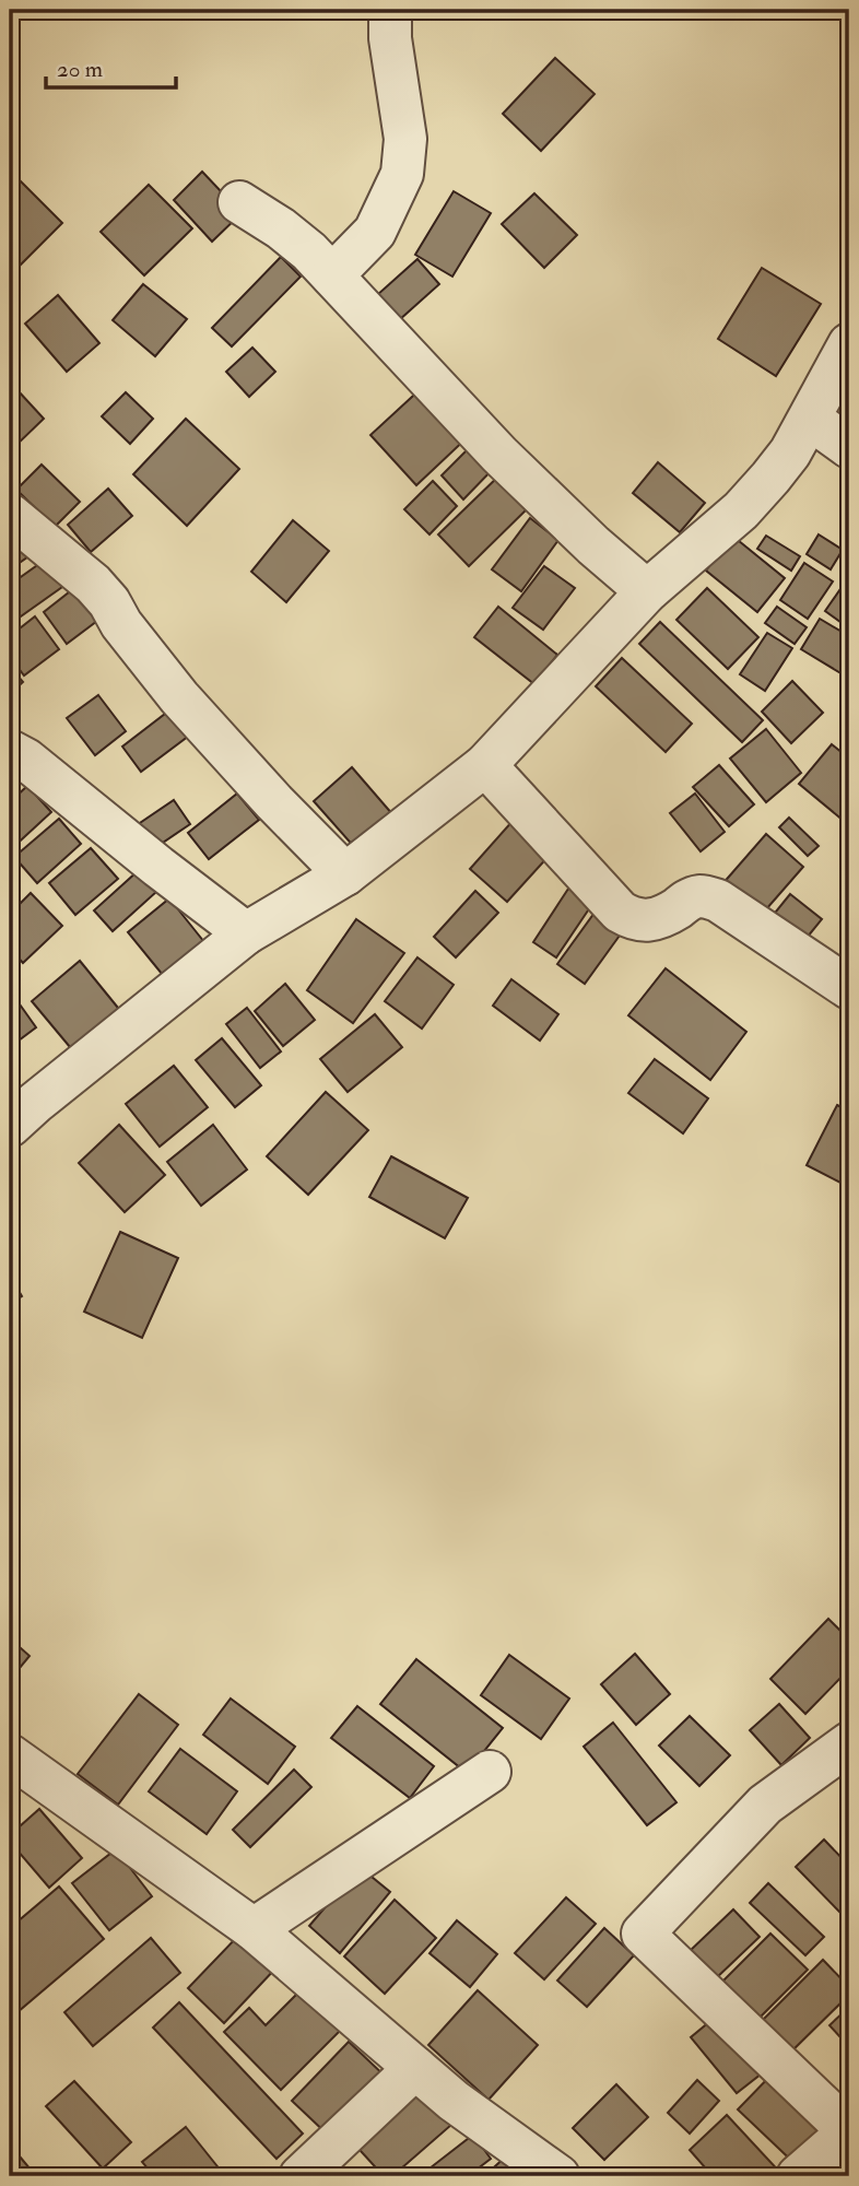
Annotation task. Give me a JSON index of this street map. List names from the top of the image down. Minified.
{"scale_bar":"20 m"}
